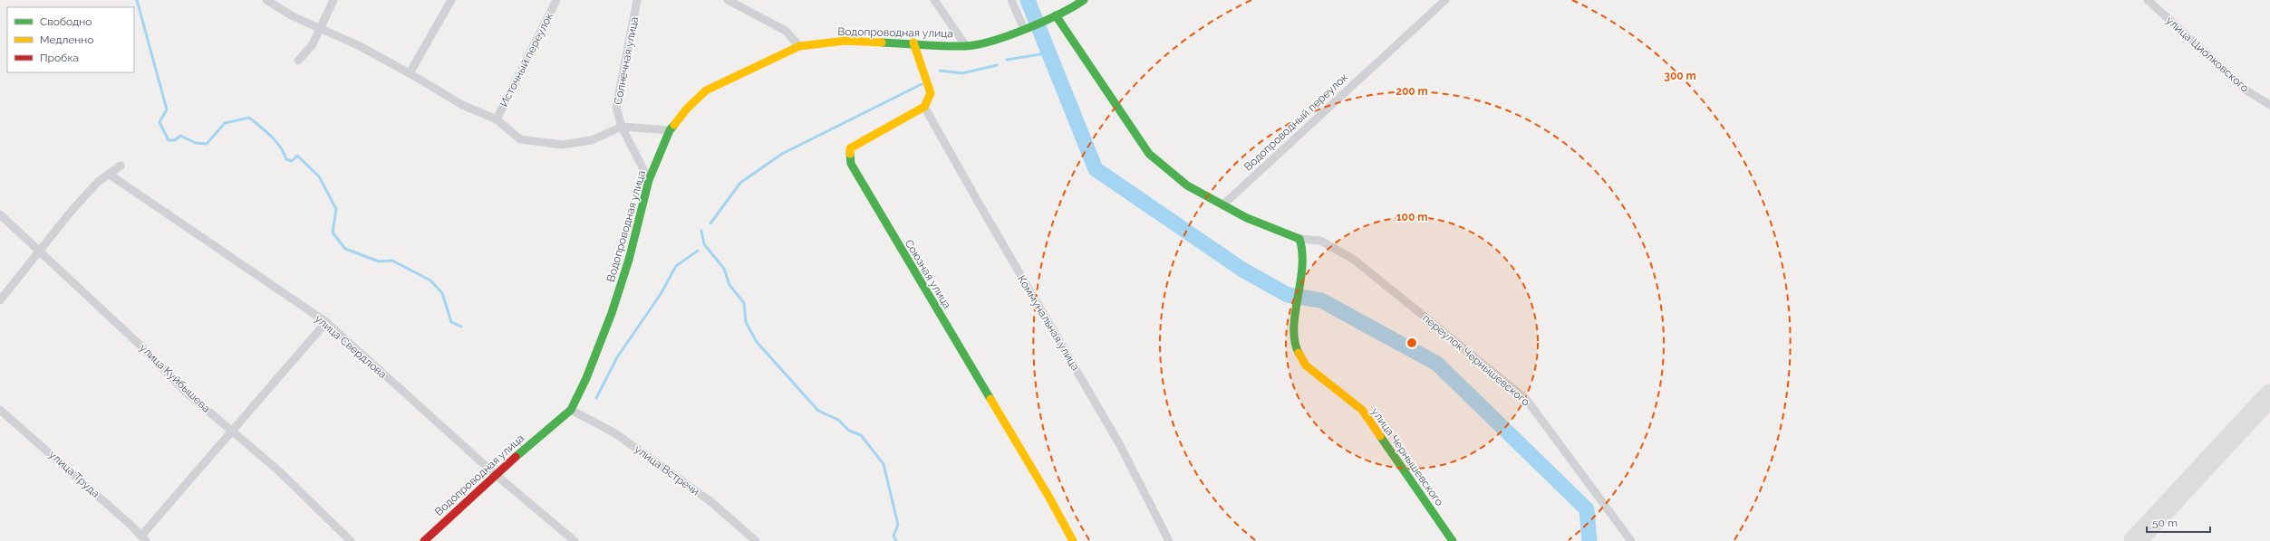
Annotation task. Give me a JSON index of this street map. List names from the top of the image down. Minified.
{"streets":{"street":["Водопроводная улица","улица Циолковского","Источный переулок","Солнечная улица","Водопроводный переулок","Союзная улица","Коммунальная улица","улица Свердлова","переулок Чернышевского","улица Куйбышева","улица Чернышевского","улица Встречи","улица Труда"]},"crossings":[["Водопроводная улица","Солнечная улица"],["Водопроводная улица","улица Свердлова"],["Водопроводная улица","улица Встречи"],["Союзная улица","Коммунальная улица"],["переулок Чернышевского","улица Чернышевского"]],"legend":["Свободно","Медленно","Пробка"],"scale_bar":"50 m","rings":["300 m","200 m","100 m"]}
